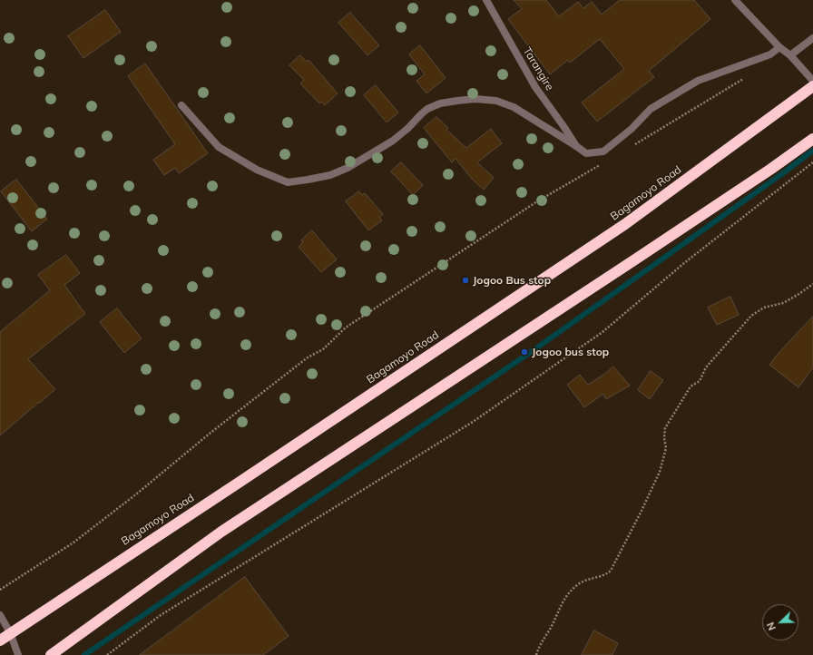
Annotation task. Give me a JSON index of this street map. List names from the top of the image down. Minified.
{"streets":{"highway":["Bagamoyo Road"],"street":["Tarangire"]},"places":["Jogoo Bus stop","Jogoo bus stop"],"north":"bottom left"}
